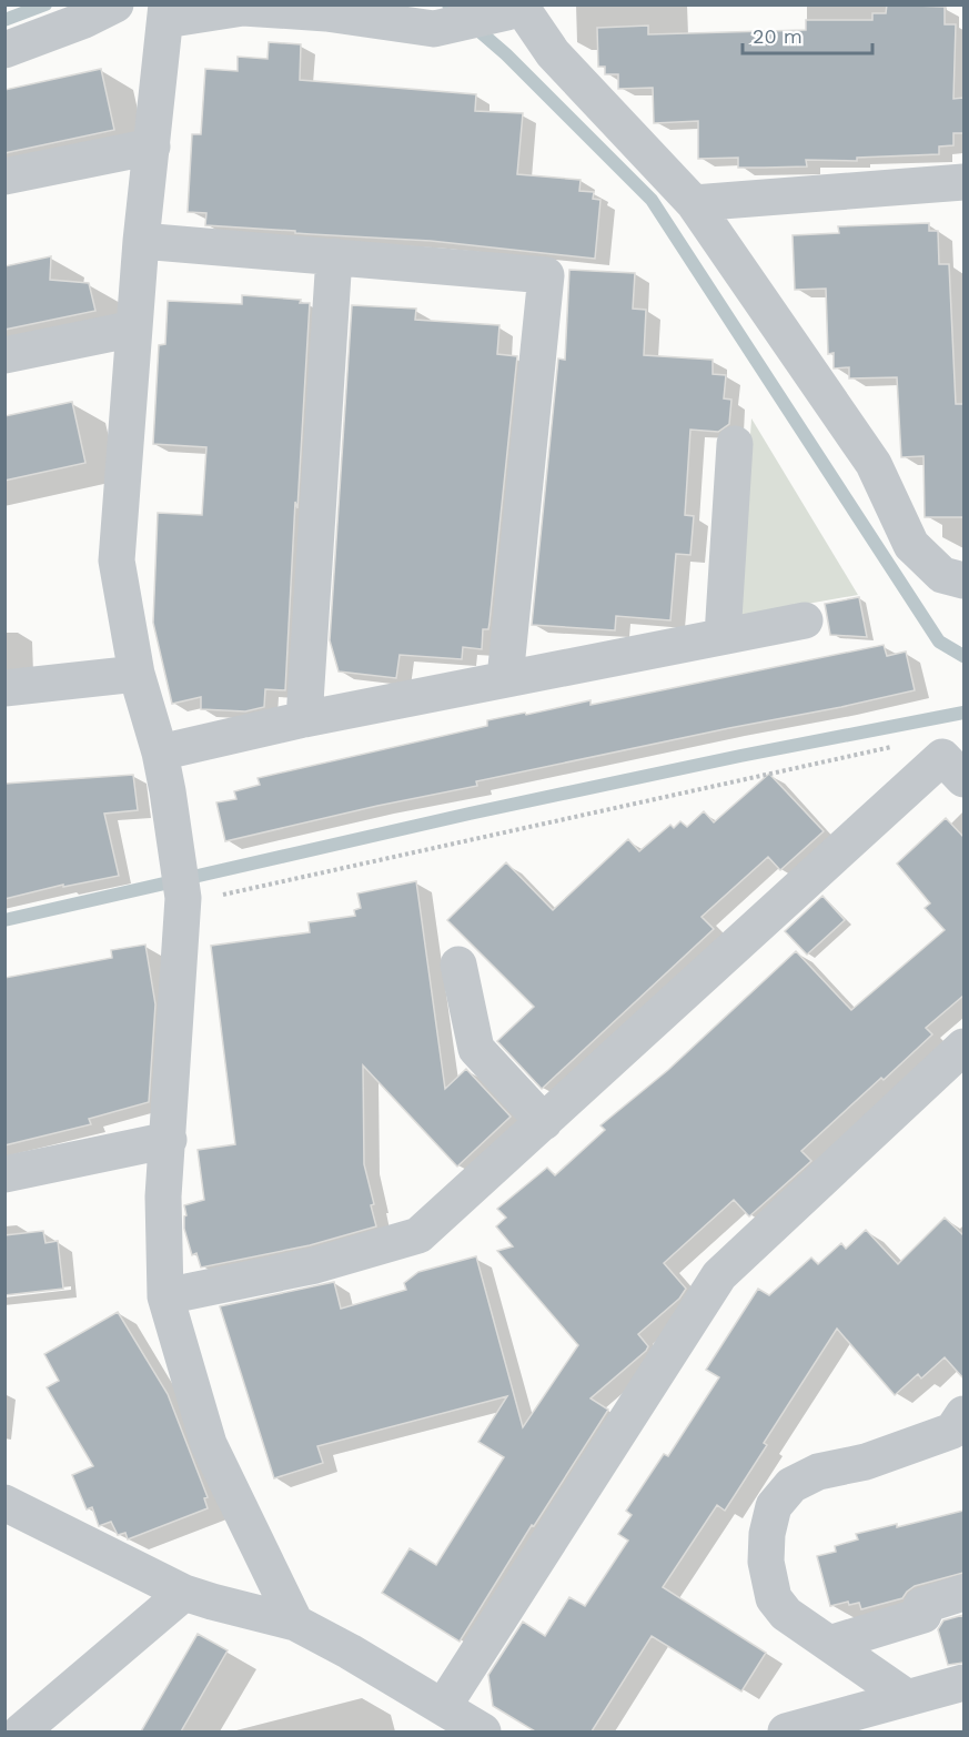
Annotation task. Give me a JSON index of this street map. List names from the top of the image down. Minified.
{"scale_bar":"20 m"}
